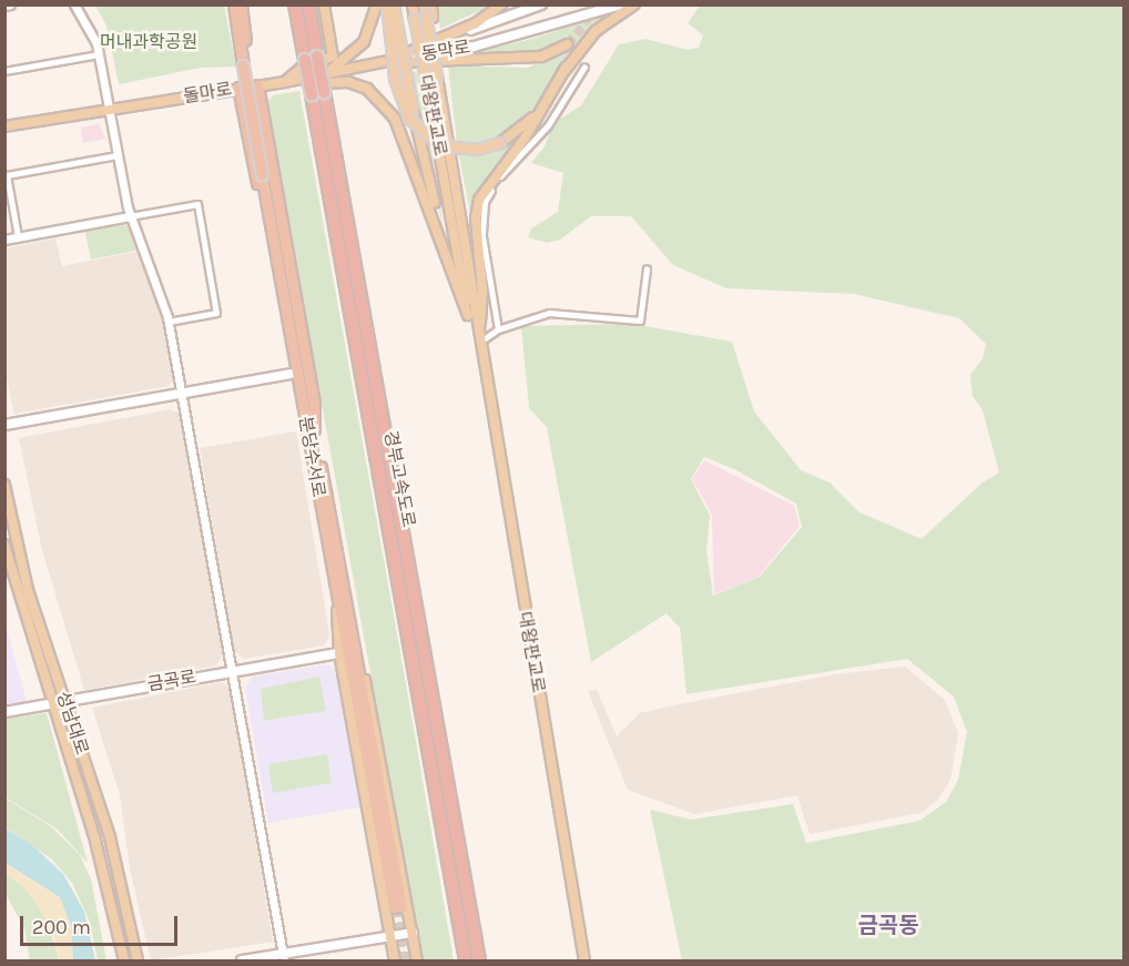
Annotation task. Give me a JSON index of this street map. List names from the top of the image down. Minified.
{"streets":{"highway":["분당수서로","경부고속도로"],"main road":["동막로","돌마로","대왕판교로","금곡로","성남대로"]},"crossings":[["동막로","돌마로"],["금곡로","성남대로"]],"districts":["금곡동"],"parks":["머내과학공원"],"scale_bar":"200 m"}
